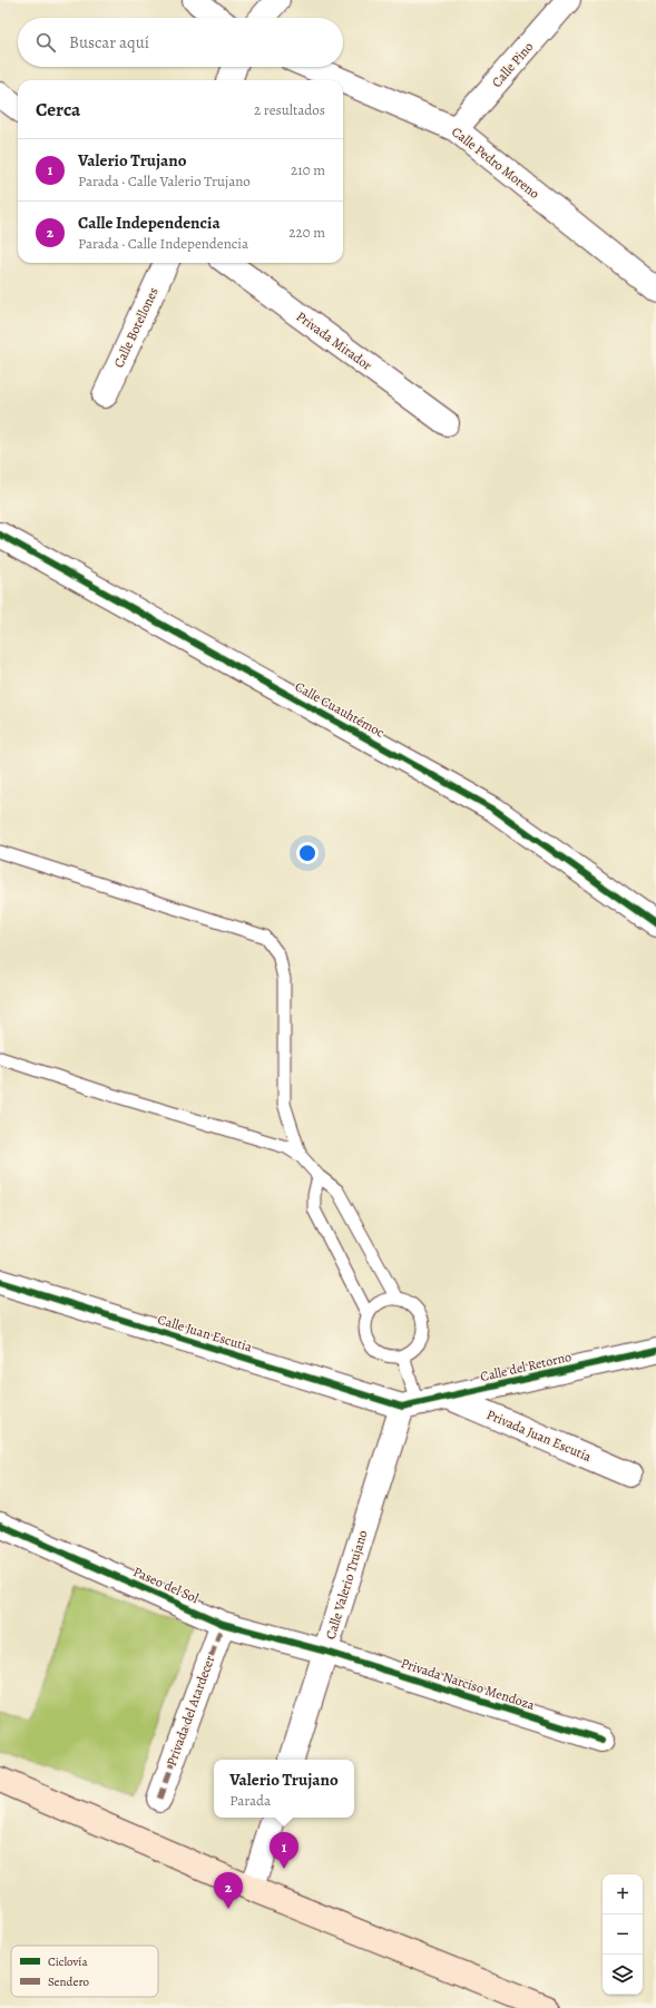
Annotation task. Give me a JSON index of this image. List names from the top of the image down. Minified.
{"streets":{"street":["Calle Pino","Calle Pedro Moreno","Calle Botellones","Privada Mirador","Calle Cuauhtémoc","Calle Juan Escutia","Calle del Retorno","Privada Juan Escutia","Paseo del Sol","Calle Valerio Trujano","Privada Narciso Mendoza","Privada del Atardecer"]},"crossings":[["Calle Pino","Calle Pedro Moreno"],["Calle Juan Escutia","Calle del Retorno"],["Calle Juan Escutia","Calle Valerio Trujano"],["Calle del Retorno","Privada Juan Escutia"],["Calle del Retorno","Calle Valerio Trujano"],["Paseo del Sol","Calle Valerio Trujano"],["Paseo del Sol","Privada Narciso Mendoza"],["Paseo del Sol","Privada del Atardecer"],["Calle Valerio Trujano","Privada Narciso Mendoza"]],"legend":["Ciclovía","Sendero"],"page":{"search":"Buscar aquí","heading":["Cerca","2 resultados"],"list":[{"mark":"1","name":"Valerio Trujano","note":"Parada · Calle Valerio Trujano","value":"210 m"},{"mark":"2","name":"Calle Independencia","note":"Parada · Calle Independencia","value":"220 m"}],"popup":["Valerio Trujano","Parada"],"pins":["1","2"],"map_buttons":["+","−"]}}
